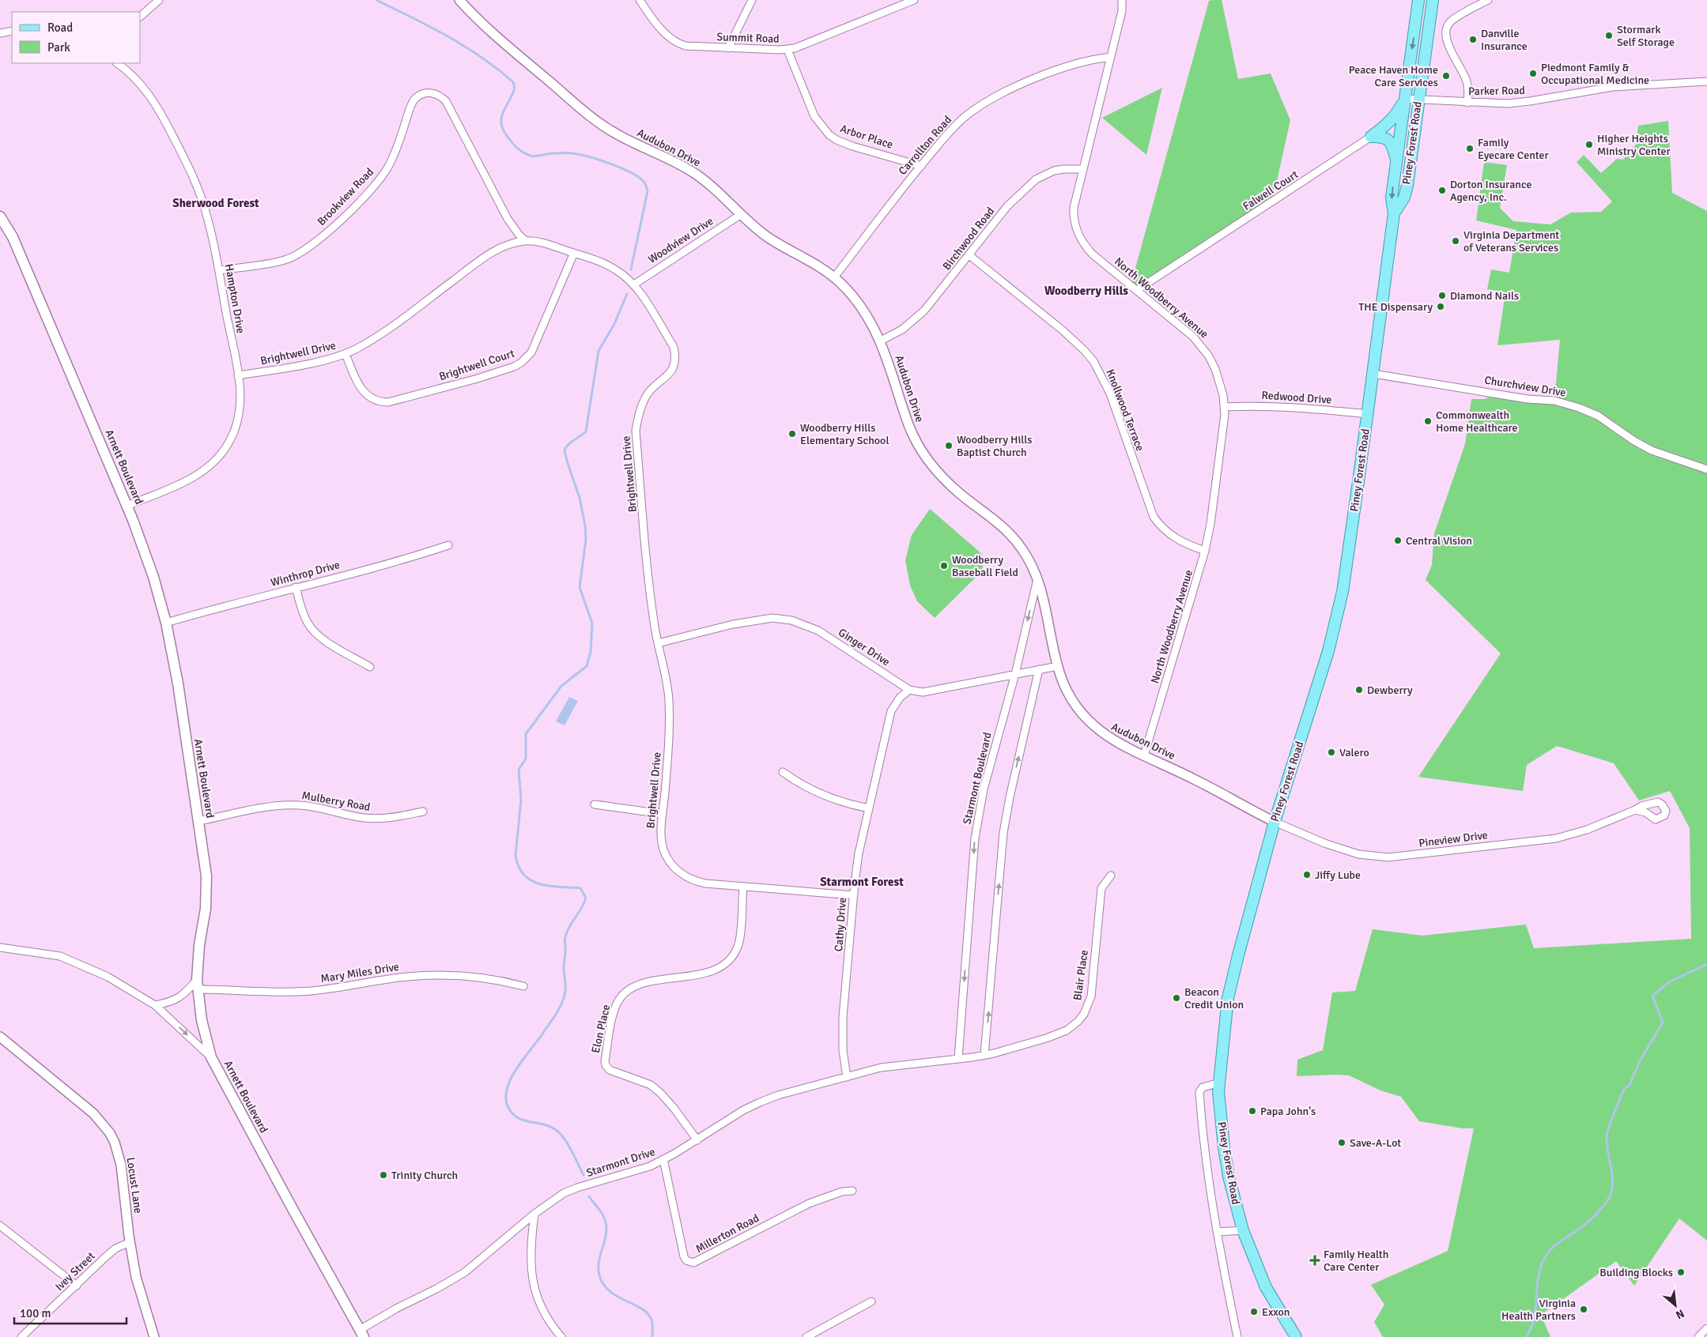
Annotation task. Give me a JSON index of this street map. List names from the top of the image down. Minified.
{"streets":{"main road":["Piney Forest Road","Arnett Boulevard"],"street":["Summit Road","Parker Road","Arbor Place","Carrollton Road","Audubon Drive","Falwell Court","Brookview Road","Birchwood Road","Woodview Drive","North Woodberry Avenue","Hampton Drive","Brightwell Drive","Brightwell Court","Churchview Drive","Redwood Drive","Knollwood Terrace","Winthrop Drive","Ginger Drive","Starmont Boulevard","Mulberry Road","Pineview Drive","Cathy Drive","Mary Miles Drive","Blair Place","Elon Place","Starmont Drive","Locust Lane","Millerton Road","Ivey Street"]},"crossings":[["Summit Road","Arbor Place"],["Parker Road","Piney Forest Road"],["Arbor Place","Carrollton Road"],["Piney Forest Road","Audubon Drive"],["Piney Forest Road","Falwell Court"],["Piney Forest Road","Churchview Drive"],["Piney Forest Road","Redwood Drive"],["Piney Forest Road","Pineview Drive"],["Carrollton Road","Audubon Drive"],["Carrollton Road","North Woodberry Avenue"],["Audubon Drive","Birchwood Road"],["Audubon Drive","Woodview Drive"],["Audubon Drive","North Woodberry Avenue"],["Audubon Drive","Ginger Drive"],["Audubon Drive","Starmont Boulevard"],["Audubon Drive","Pineview Drive"],["Falwell Court","North Woodberry Avenue"],["Brookview Road","Hampton Drive"],["Brookview Road","Brightwell Drive"],["Birchwood Road","North Woodberry Avenue"],["Birchwood Road","Knollwood Terrace"],["Woodview Drive","Brightwell Drive"],["North Woodberry Avenue","Redwood Drive"],["North Woodberry Avenue","Knollwood Terrace"],["Hampton Drive","Brightwell Drive"],["Hampton Drive","Arnett Boulevard"],["Brightwell Drive","Brightwell Court"],["Brightwell Drive","Ginger Drive"],["Brightwell Drive","Cathy Drive"],["Brightwell Drive","Elon Place"],["Arnett Boulevard","Winthrop Drive"],["Arnett Boulevard","Mulberry Road"],["Arnett Boulevard","Mary Miles Drive"],["Arnett Boulevard","Starmont Drive"],["Ginger Drive","Starmont Boulevard"],["Ginger Drive","Cathy Drive"],["Starmont Boulevard","Blair Place"],["Starmont Boulevard","Starmont Drive"],["Cathy Drive","Starmont Drive"],["Blair Place","Starmont Drive"],["Elon Place","Starmont Drive"],["Starmont Drive","Millerton Road"],["Locust Lane","Ivey Street"]],"districts":["Sherwood Forest","Woodberry Hills","Starmont Forest"],"places":{"other":["Stormark Self Storage","Danville Insurance","Piedmont Family & Occupational Medicine","Peace Haven Home Care Services","Higher Heights Ministry Center","Family Eyecare Center","Dorton Insurance Agency, Inc.","Virginia Department of Veterans Services","Diamond Nails","THE Dispensary","Commonwealth Home Healthcare","Woodberry Hills Elementary School","Woodberry Hills Baptist Church","Central Vision","Woodberry Baseball Field","Dewberry","Valero","Jiffy Lube","Beacon Credit Union","Papa John's","Save-A-Lot","Trinity Church","Building Blocks","Virginia Health Partners","Exxon"],"health":["Family Health Care Center"]},"legend":["Road","Park"],"scale_bar":"100 m","north":"bottom right"}
